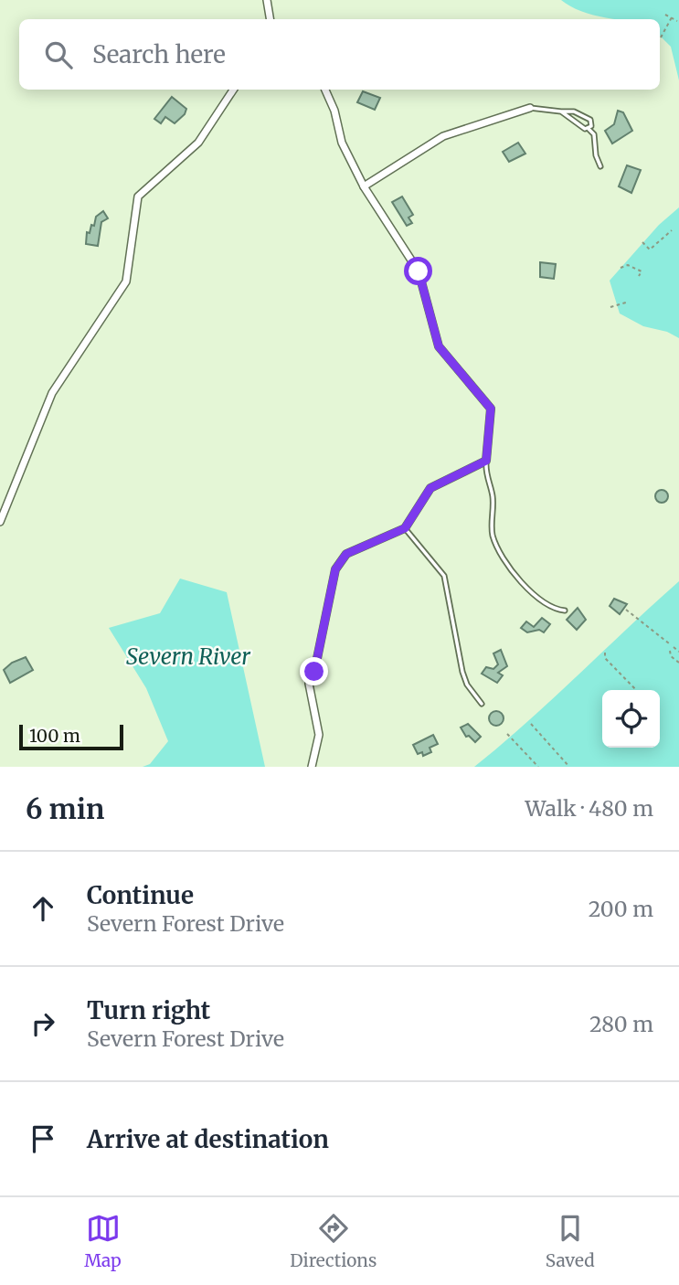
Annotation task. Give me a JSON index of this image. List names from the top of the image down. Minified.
{"water":["Severn River"],"scale_bar":"100 m","page":{"search":"Search here","scale":"100 m","heading":["6 min","Walk · 480 m"],"list":[["Continue","Severn Forest Drive","200 m"],["Turn right","Severn Forest Drive","280 m"],"Arrive at destination"],"nav":["Map","Directions","Saved"]}}
